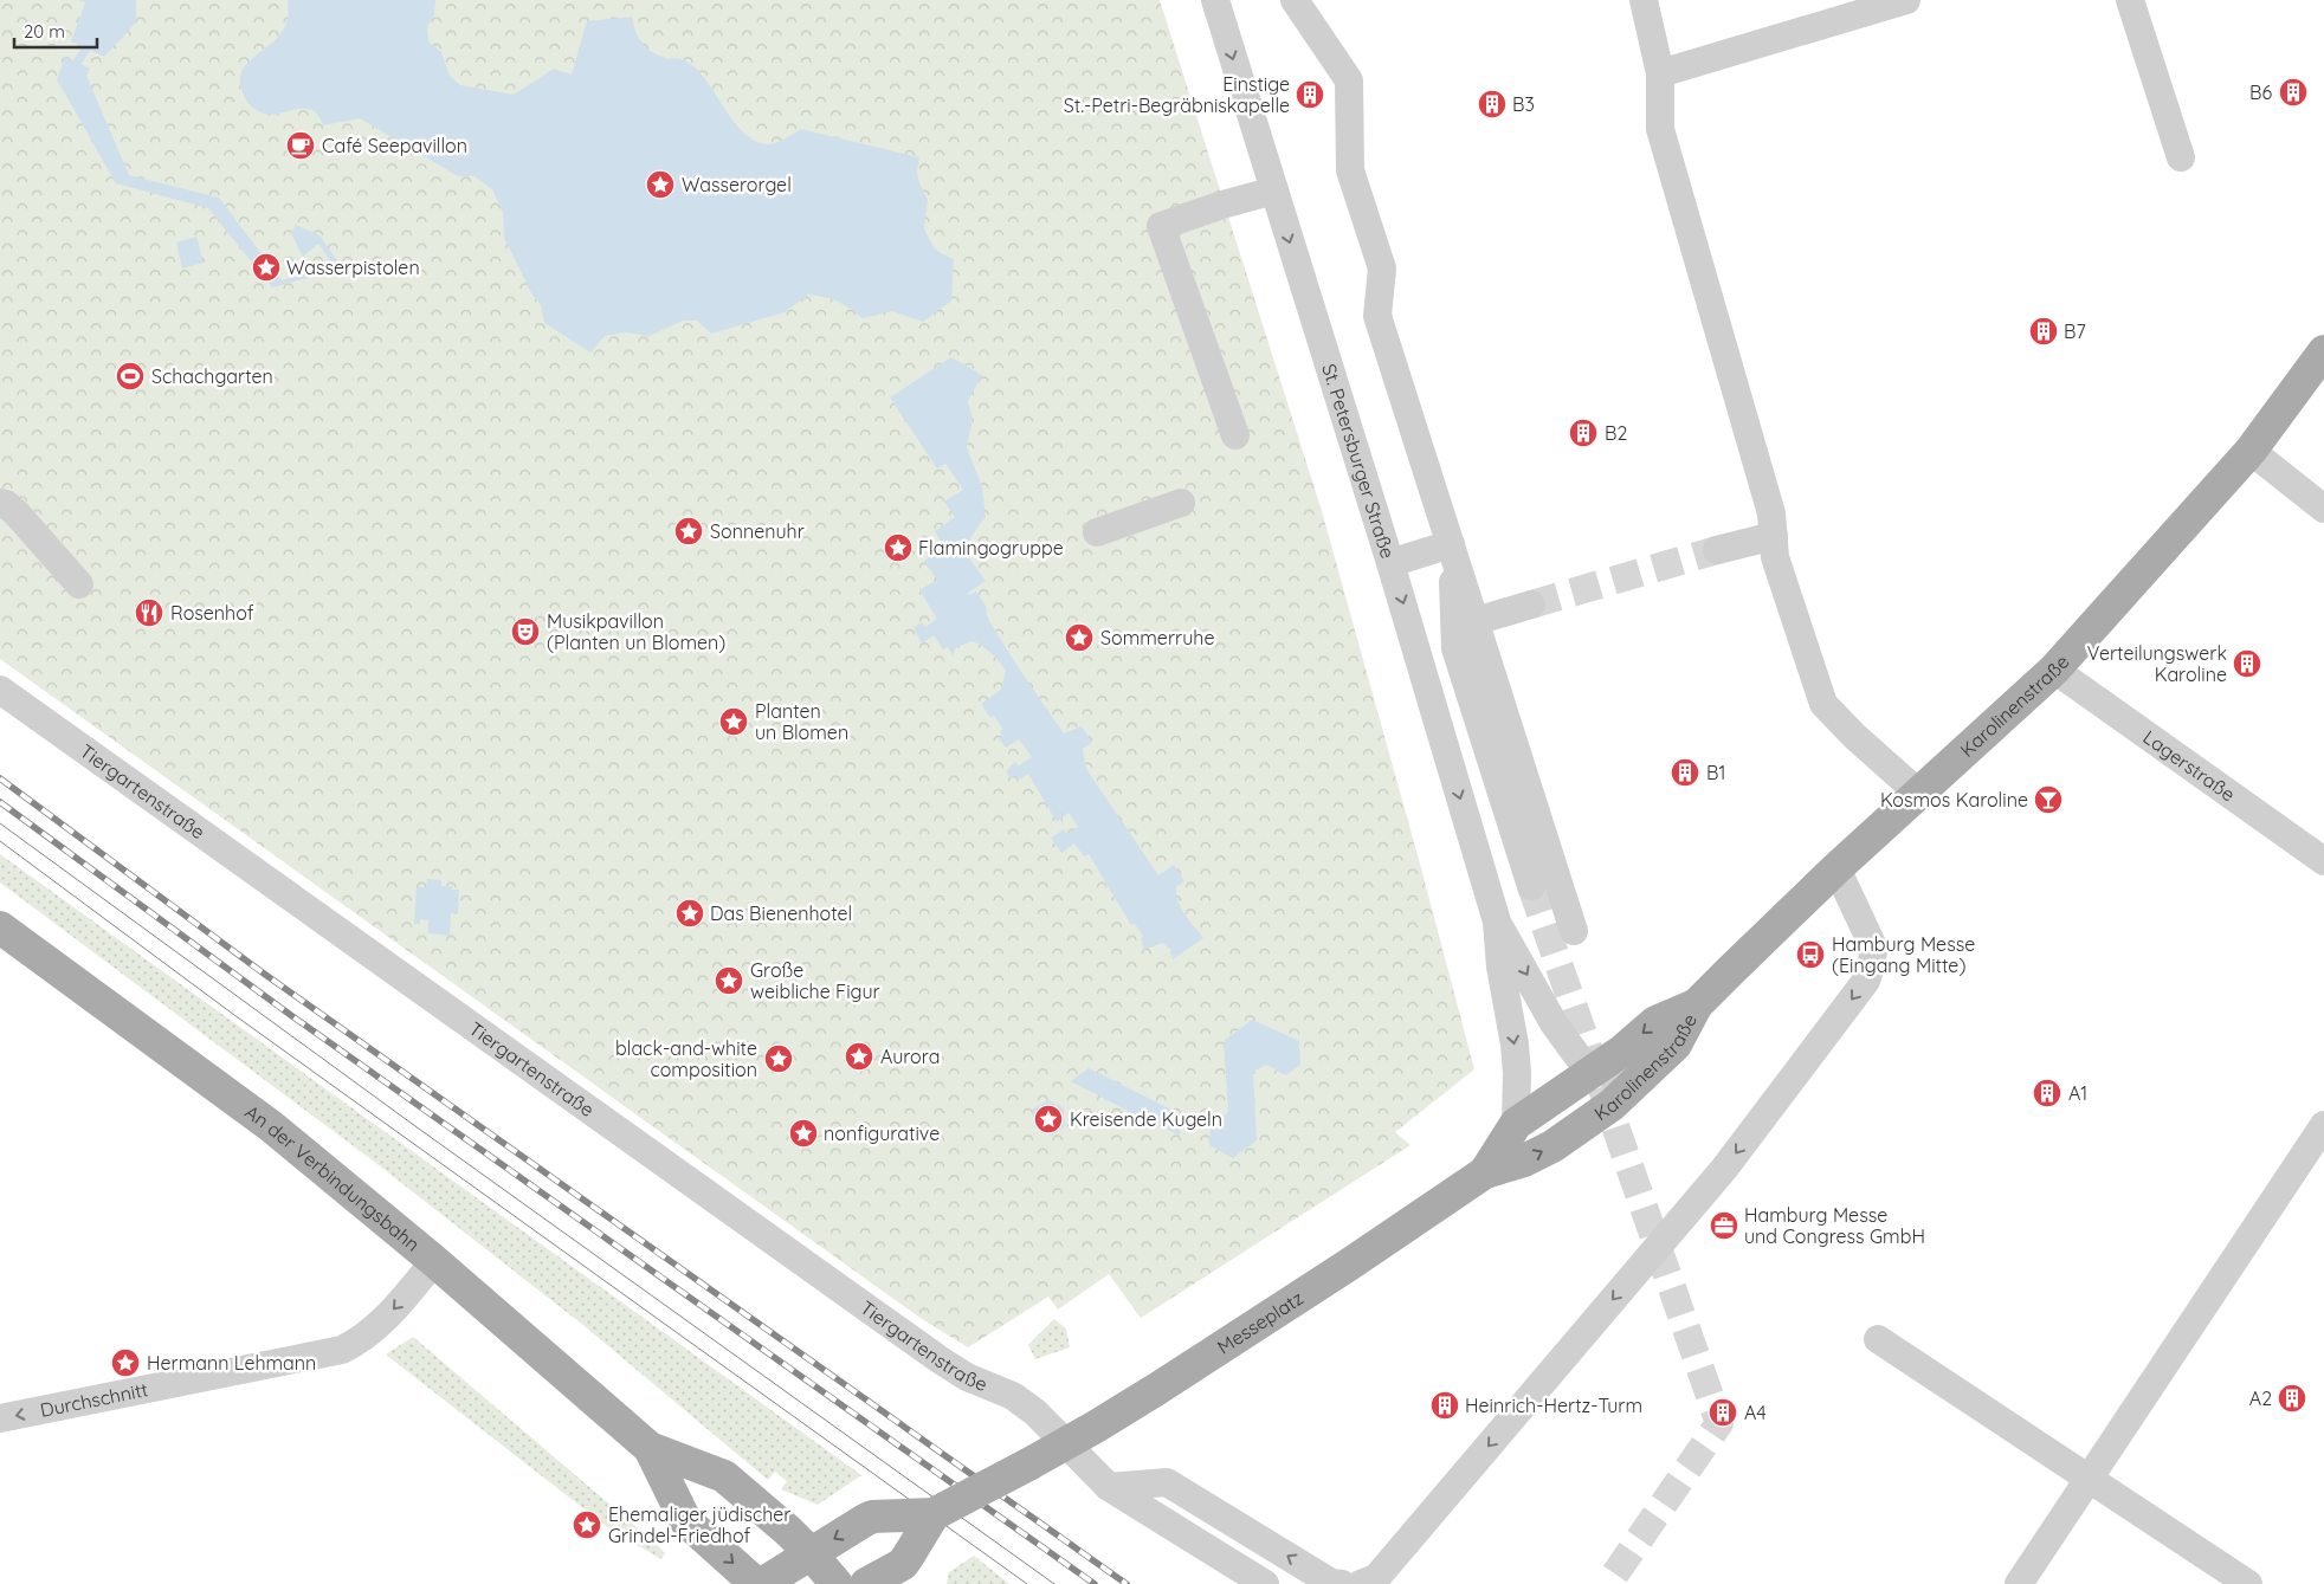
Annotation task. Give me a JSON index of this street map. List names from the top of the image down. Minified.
{"streets":{"main road":["Karolinenstraße","An der Verbindungsbahn","Messeplatz"],"street":["St. Petersburger Straße","Lagerstraße","Tiergartenstraße","Durchschnitt"]},"crossings":[["St. Petersburger Straße","Karolinenstraße"],["St. Petersburger Straße","Messeplatz"],["Karolinenstraße","Lagerstraße"],["Karolinenstraße","Messeplatz"],["Tiergartenstraße","Messeplatz"],["An der Verbindungsbahn","Durchschnitt"]],"one_way":["Durchschnitt"],"places":{"building":["B6","Einstige St.-Petri-Begräbniskapelle","B3","B7","B2","Verteilungswerk Karoline","B1","A1","A2","Heinrich-Hertz-Turm","A4"],"cafe":["Café Seepavillon"],"place":["Wasserorgel","Wasserpistolen","Sonnenuhr","Flamingogruppe","Sommerruhe","Planten un Blomen","Das Bienenhotel","Große weibliche Figur","Aurora","black-and-white composition","Kreisende Kugeln","nonfigurative","Hermann Lehmann","Ehemaliger jüdischer Grindel-Friedhof"],"sports":["Schachgarten"],"restaurant":["Rosenhof"],"theatre":["Musikpavillon (Planten un Blomen)"],"bar":["Kosmos Karoline"],"bus stop":["Hamburg Messe (Eingang Mitte)"],"office":["Hamburg Messe und Congress GmbH"]},"scale_bar":"20 m"}
